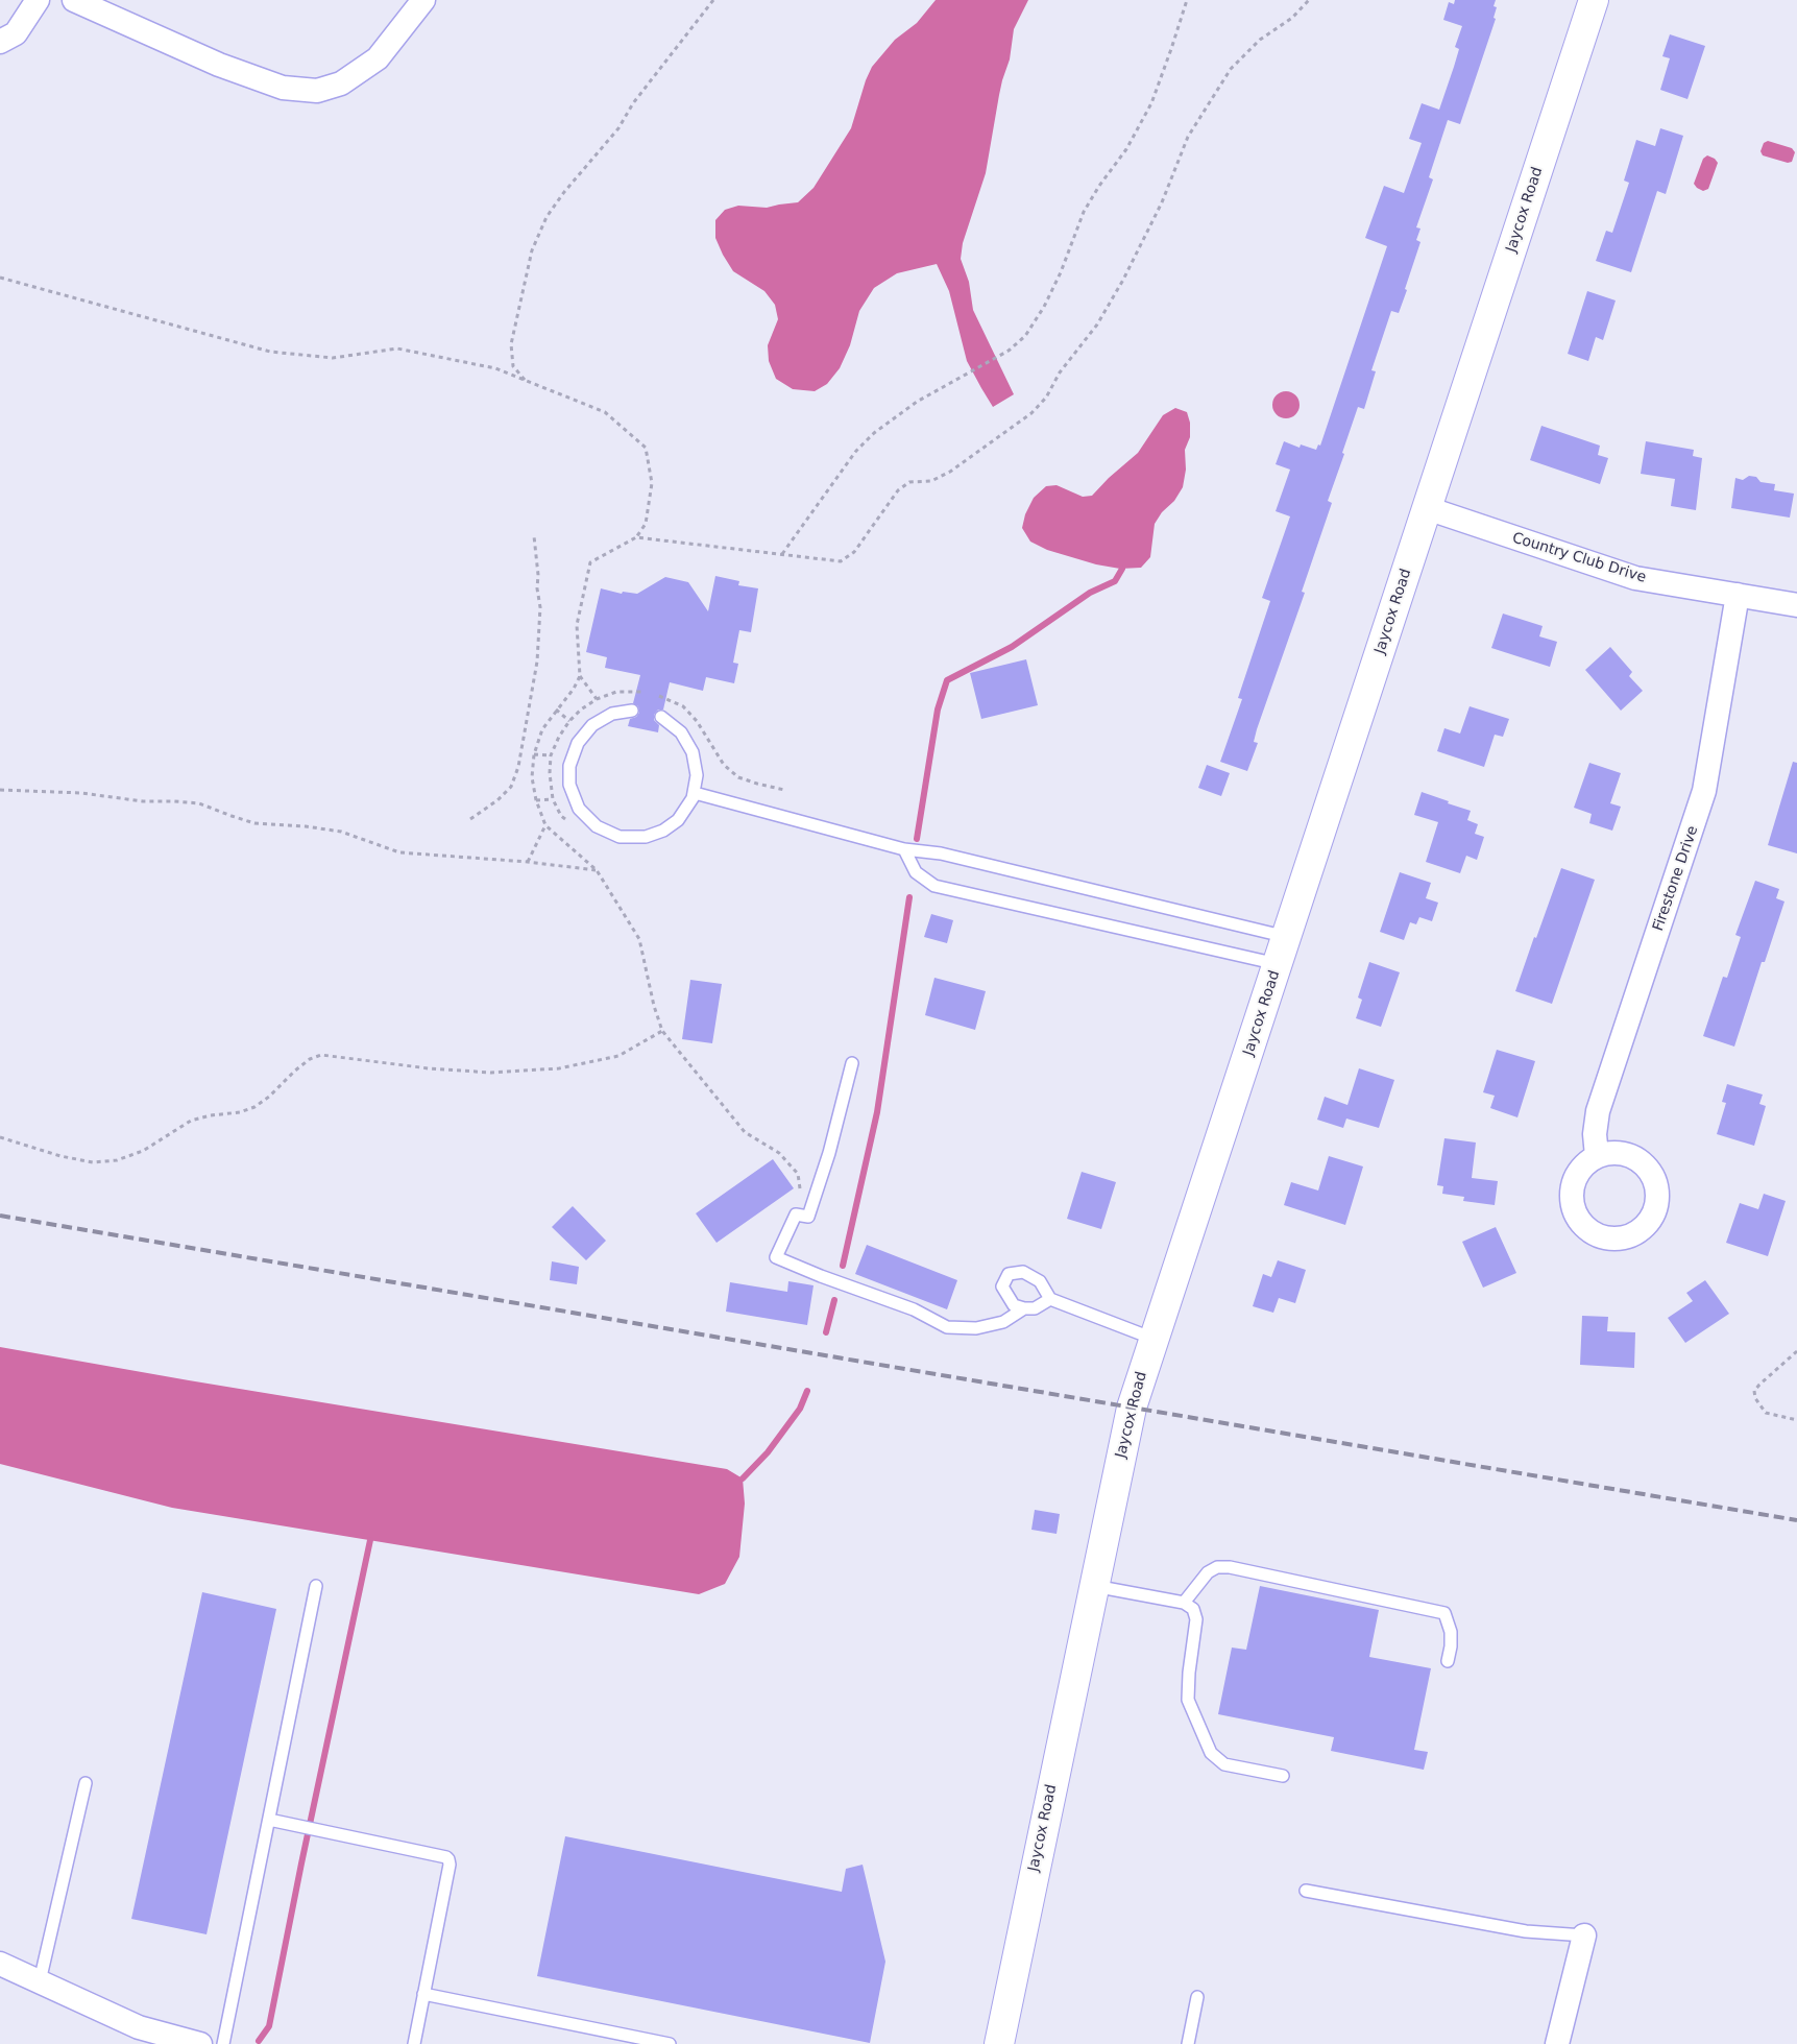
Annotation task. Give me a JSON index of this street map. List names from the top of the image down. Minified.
{"streets":{"street":["Jaycox Road","Country Club Drive","Firestone Drive"]},"crossings":[["Jaycox Road","Country Club Drive"],["Country Club Drive","Firestone Drive"]]}
